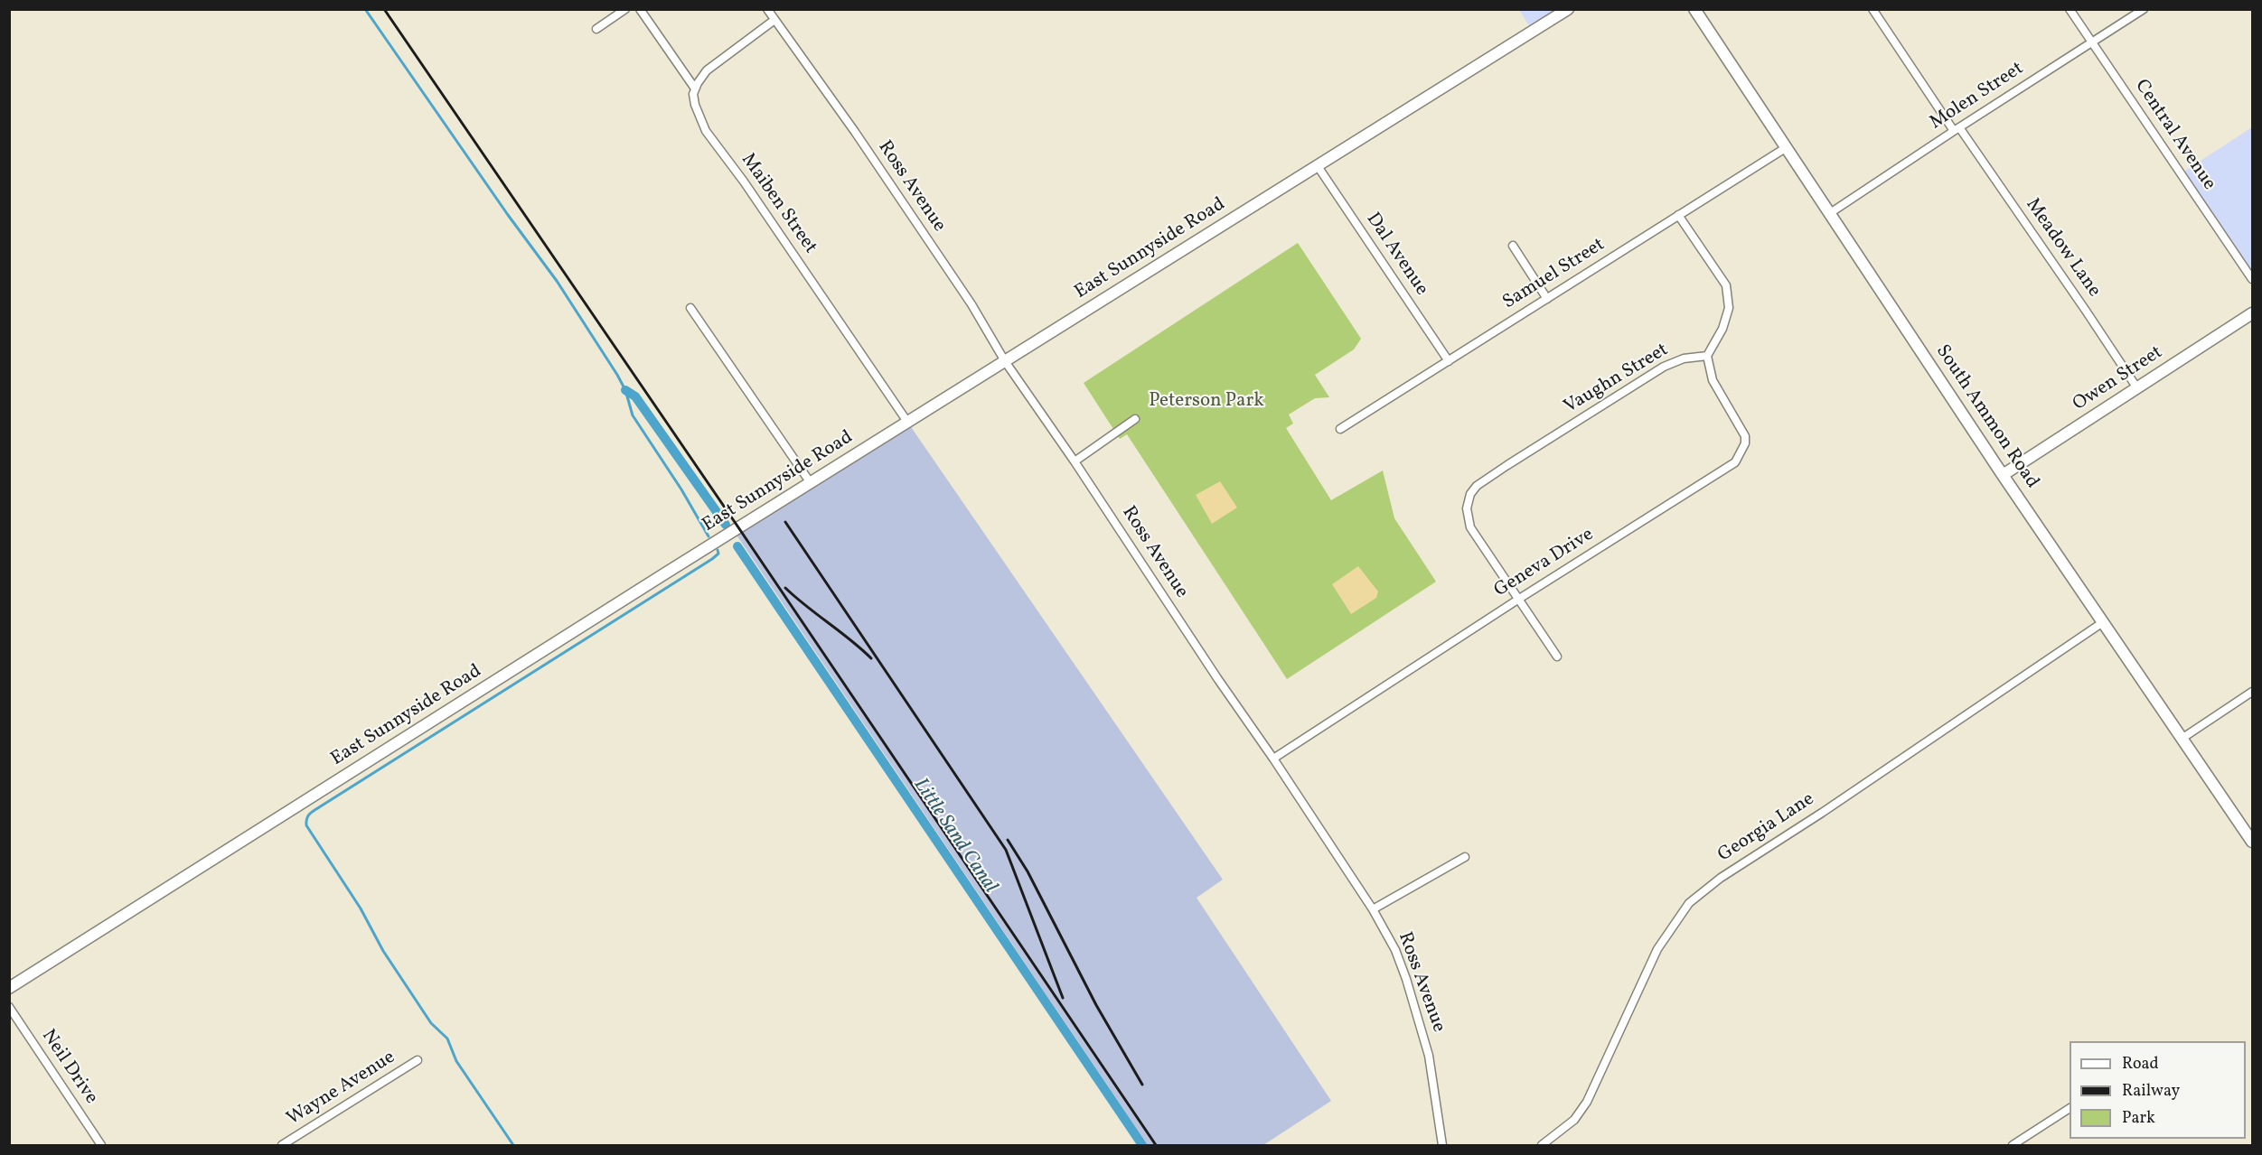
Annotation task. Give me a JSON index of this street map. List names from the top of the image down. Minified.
{"streets":{"main road":["East Sunnyside Road","Owen Street","South Ammon Road"],"street":["Molen Street","Central Avenue","Ross Avenue","Maiben Street","Meadow Lane","Dal Avenue","Samuel Street","Vaughn Street","Geneva Drive","Georgia Lane","Neil Drive","Wayne Avenue"]},"crossings":[["Molen Street","Central Avenue"],["Molen Street","Meadow Lane"],["Molen Street","South Ammon Road"],["Ross Avenue","East Sunnyside Road"],["Ross Avenue","Geneva Drive"],["Maiben Street","East Sunnyside Road"],["Meadow Lane","Owen Street"],["East Sunnyside Road","Dal Avenue"],["Dal Avenue","Samuel Street"],["Samuel Street","South Ammon Road"],["Vaughn Street","Geneva Drive"],["Owen Street","South Ammon Road"],["South Ammon Road","Georgia Lane"]],"water":["Little Sand Canal"],"parks":["Peterson Park"],"legend":["Road","Railway","Park"]}
